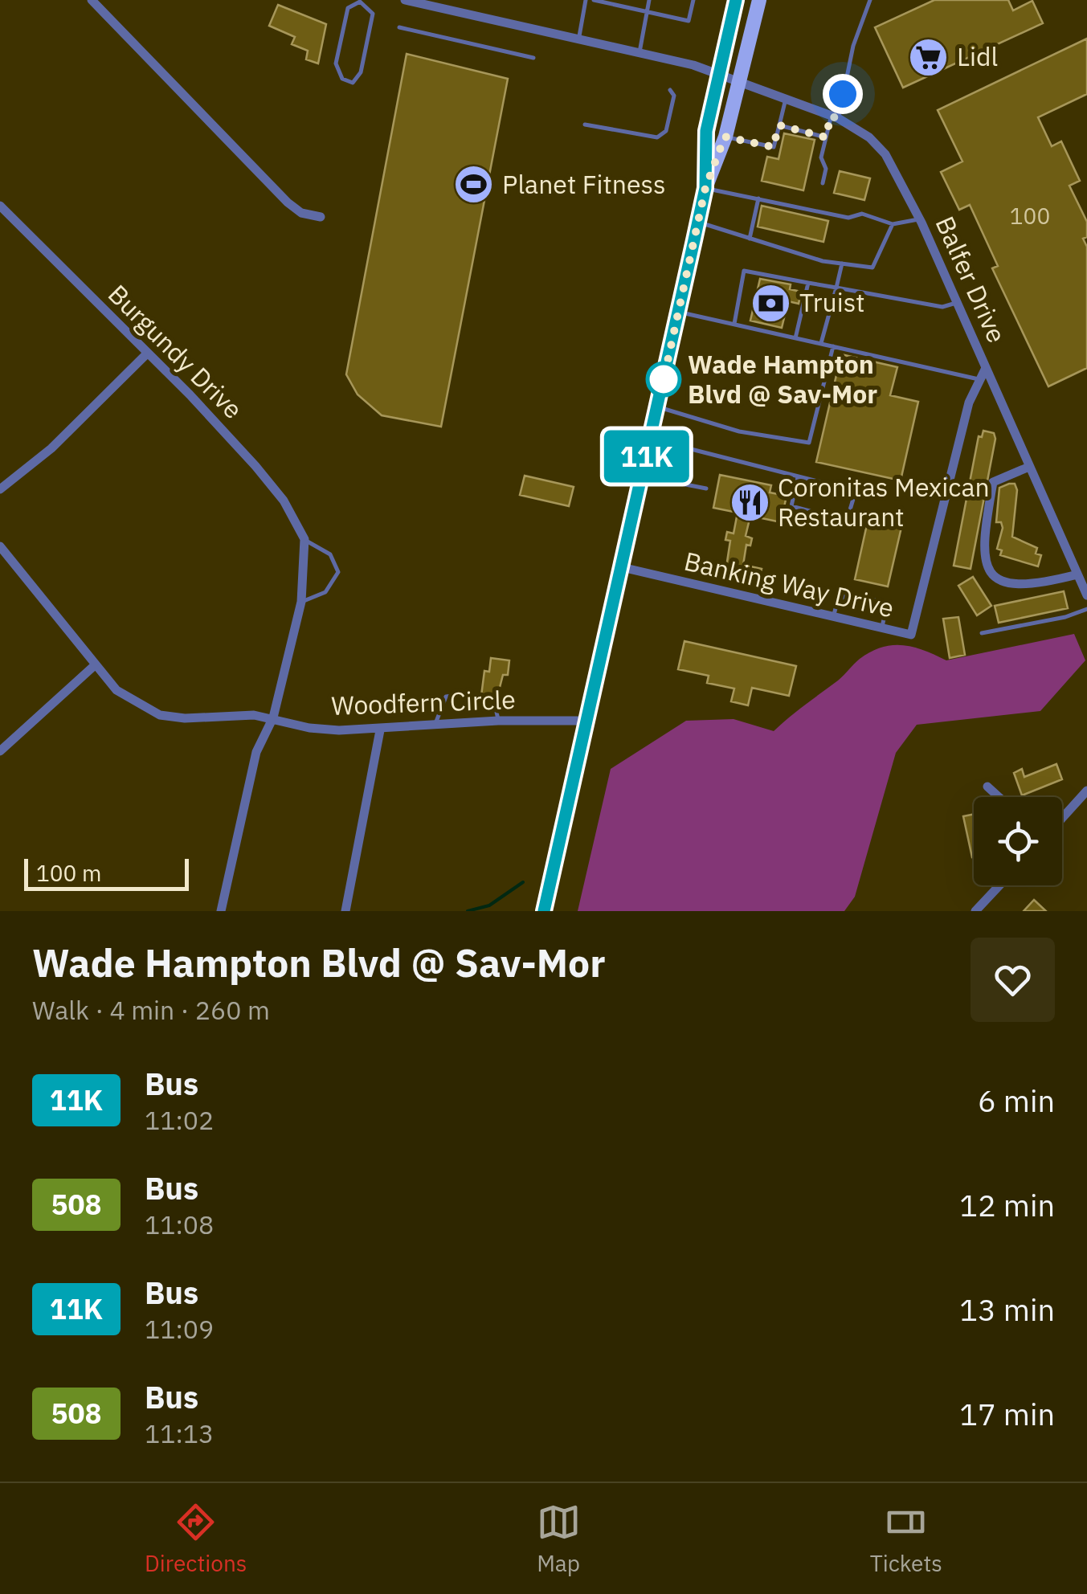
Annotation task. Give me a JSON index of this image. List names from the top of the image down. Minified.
{"streets":{"street":["Balfer Drive","Burgundy Drive","Banking Way Drive","Woodfern Circle"]},"crossings":[["Balfer Drive","Banking Way Drive"]],"places":{"supermarket":["Lidl"],"sports":["Planet Fitness"],"bank":["Truist"],"other":["Wade Hampton Blvd @ Sav-Mor"],"restaurant":["Coronitas Mexican Restaurant"]},"lines":["bus line 11K"],"house_numbers":["100"],"scale_bar":"100 m","page":{"on_map":"11K","scale":"100 m","heading":["Wade Hampton Blvd @ Sav-Mor","Walk · 4 min · 260 m"],"list":[{"mark":"11K","name":"Bus","note":"11:02","value":"6 min"},{"mark":"508","name":"Bus","note":"11:08","value":"12 min"},{"mark":"11K","name":"Bus","note":"11:09","value":"13 min"},{"mark":"508","name":"Bus","note":"11:13","value":"17 min"}],"tabs":["Directions","Map","Tickets"]}}
